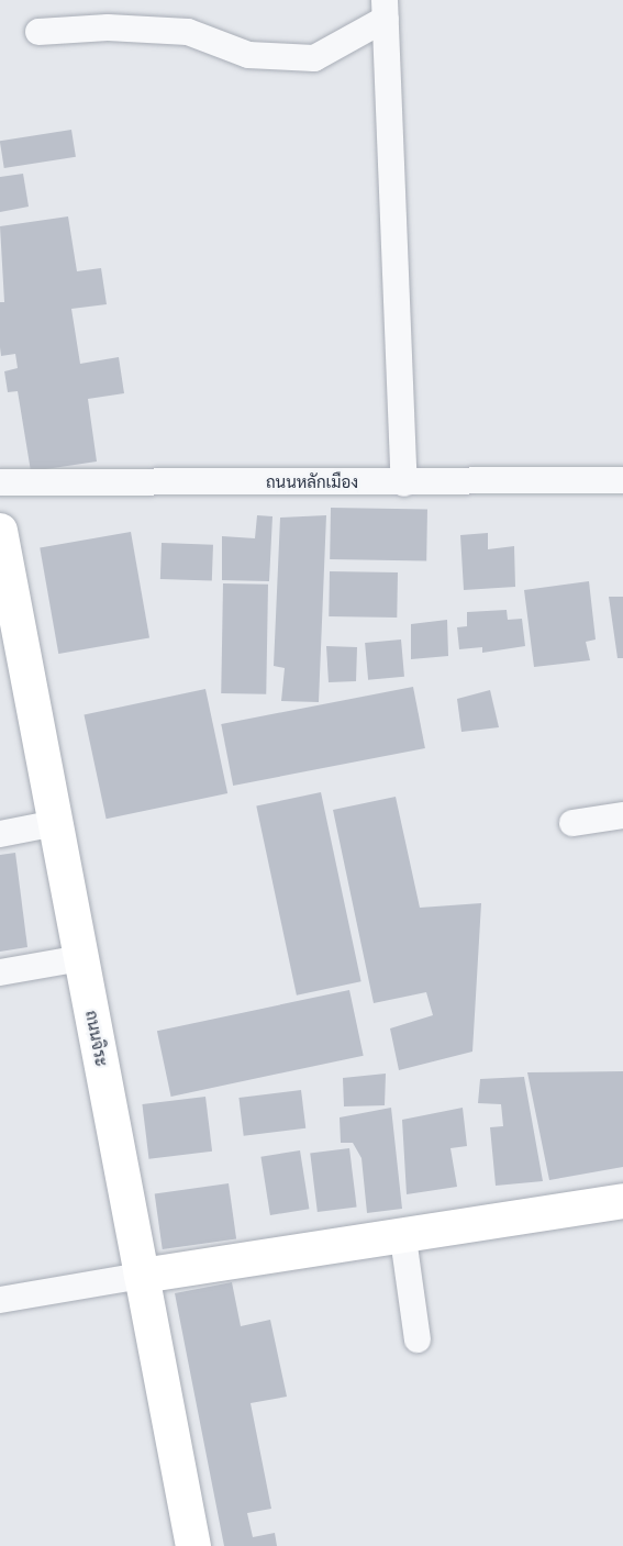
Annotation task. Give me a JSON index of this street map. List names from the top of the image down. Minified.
{"streets":{"main road":["ถนนจิระ"],"street":["ถนนหลักเมือง"]}}
